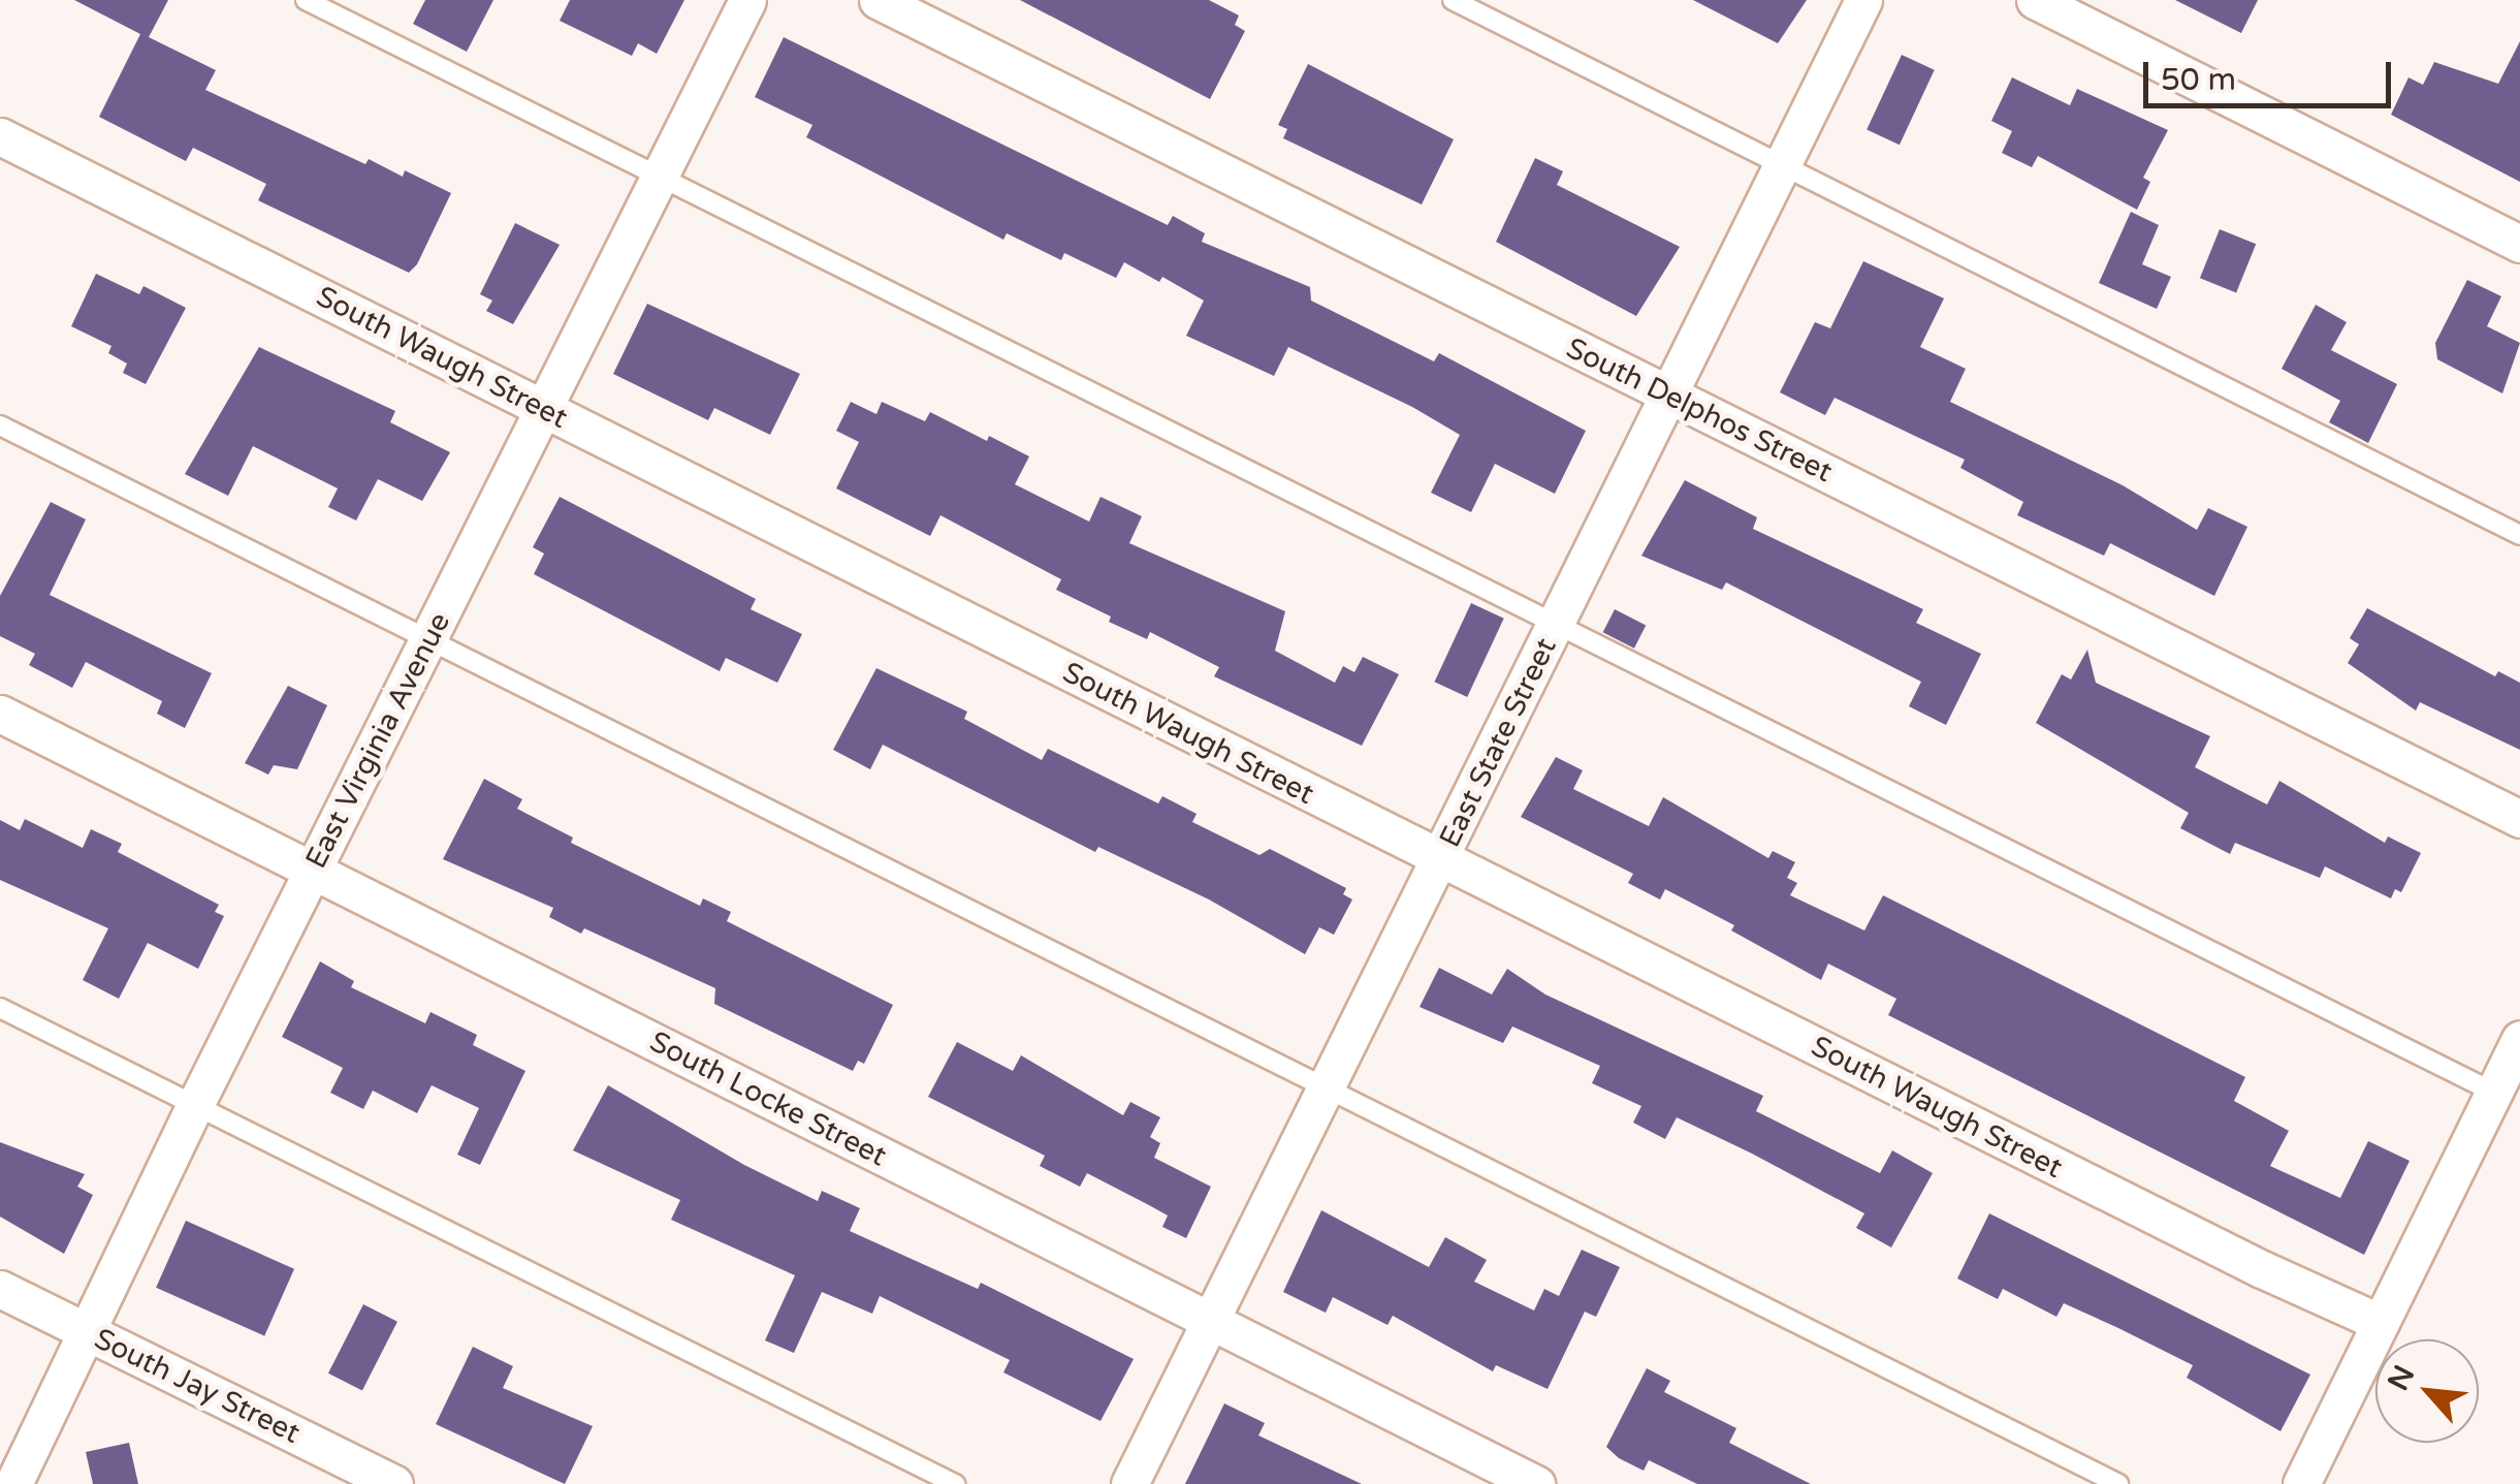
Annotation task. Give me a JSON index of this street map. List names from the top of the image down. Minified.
{"streets":{"street":["South Waugh Street","South Delphos Street","East Virginia Avenue","East State Street","South Locke Street","South Jay Street"]},"crossings":[["South Waugh Street","East Virginia Avenue"],["South Waugh Street","East State Street"],["South Delphos Street","East State Street"],["East Virginia Avenue","South Locke Street"],["East Virginia Avenue","South Jay Street"],["East State Street","South Locke Street"]],"scale_bar":"50 m","north":"top left"}
